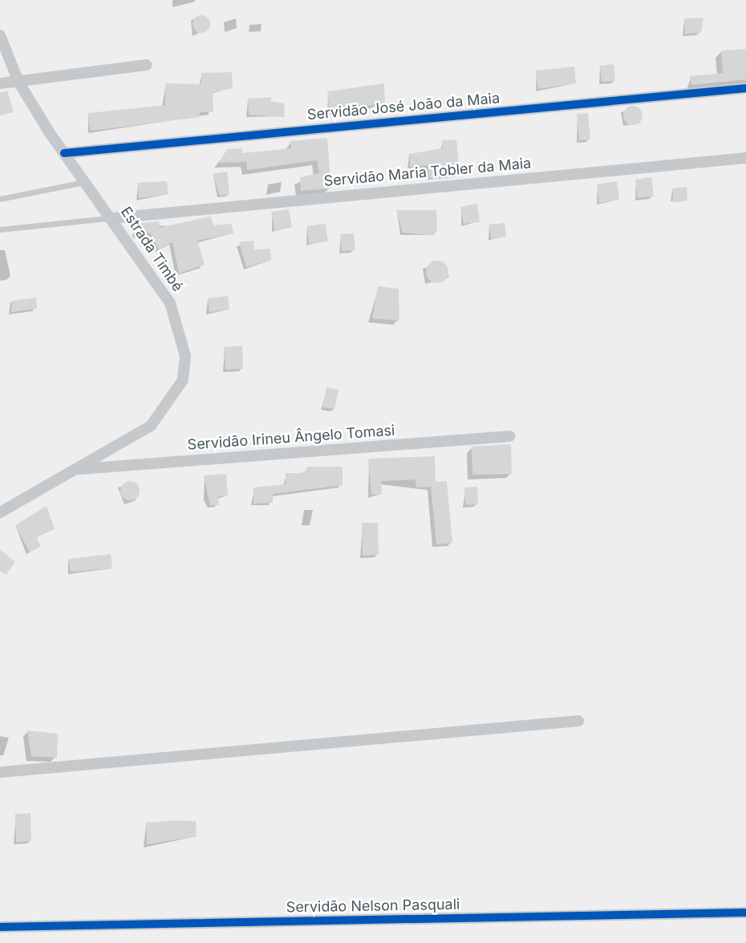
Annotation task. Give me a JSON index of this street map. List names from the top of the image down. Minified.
{"streets":{"street":["Servidão José João da Maia","Servidão Maria Tobler da Maia","Estrada Timbé","Servidão Irineu Ângelo Tomasi","Servidão Nelson Pasquali"]},"crossings":[["Servidão José João da Maia","Estrada Timbé"],["Servidão Maria Tobler da Maia","Estrada Timbé"],["Estrada Timbé","Servidão Irineu Ângelo Tomasi"]]}
